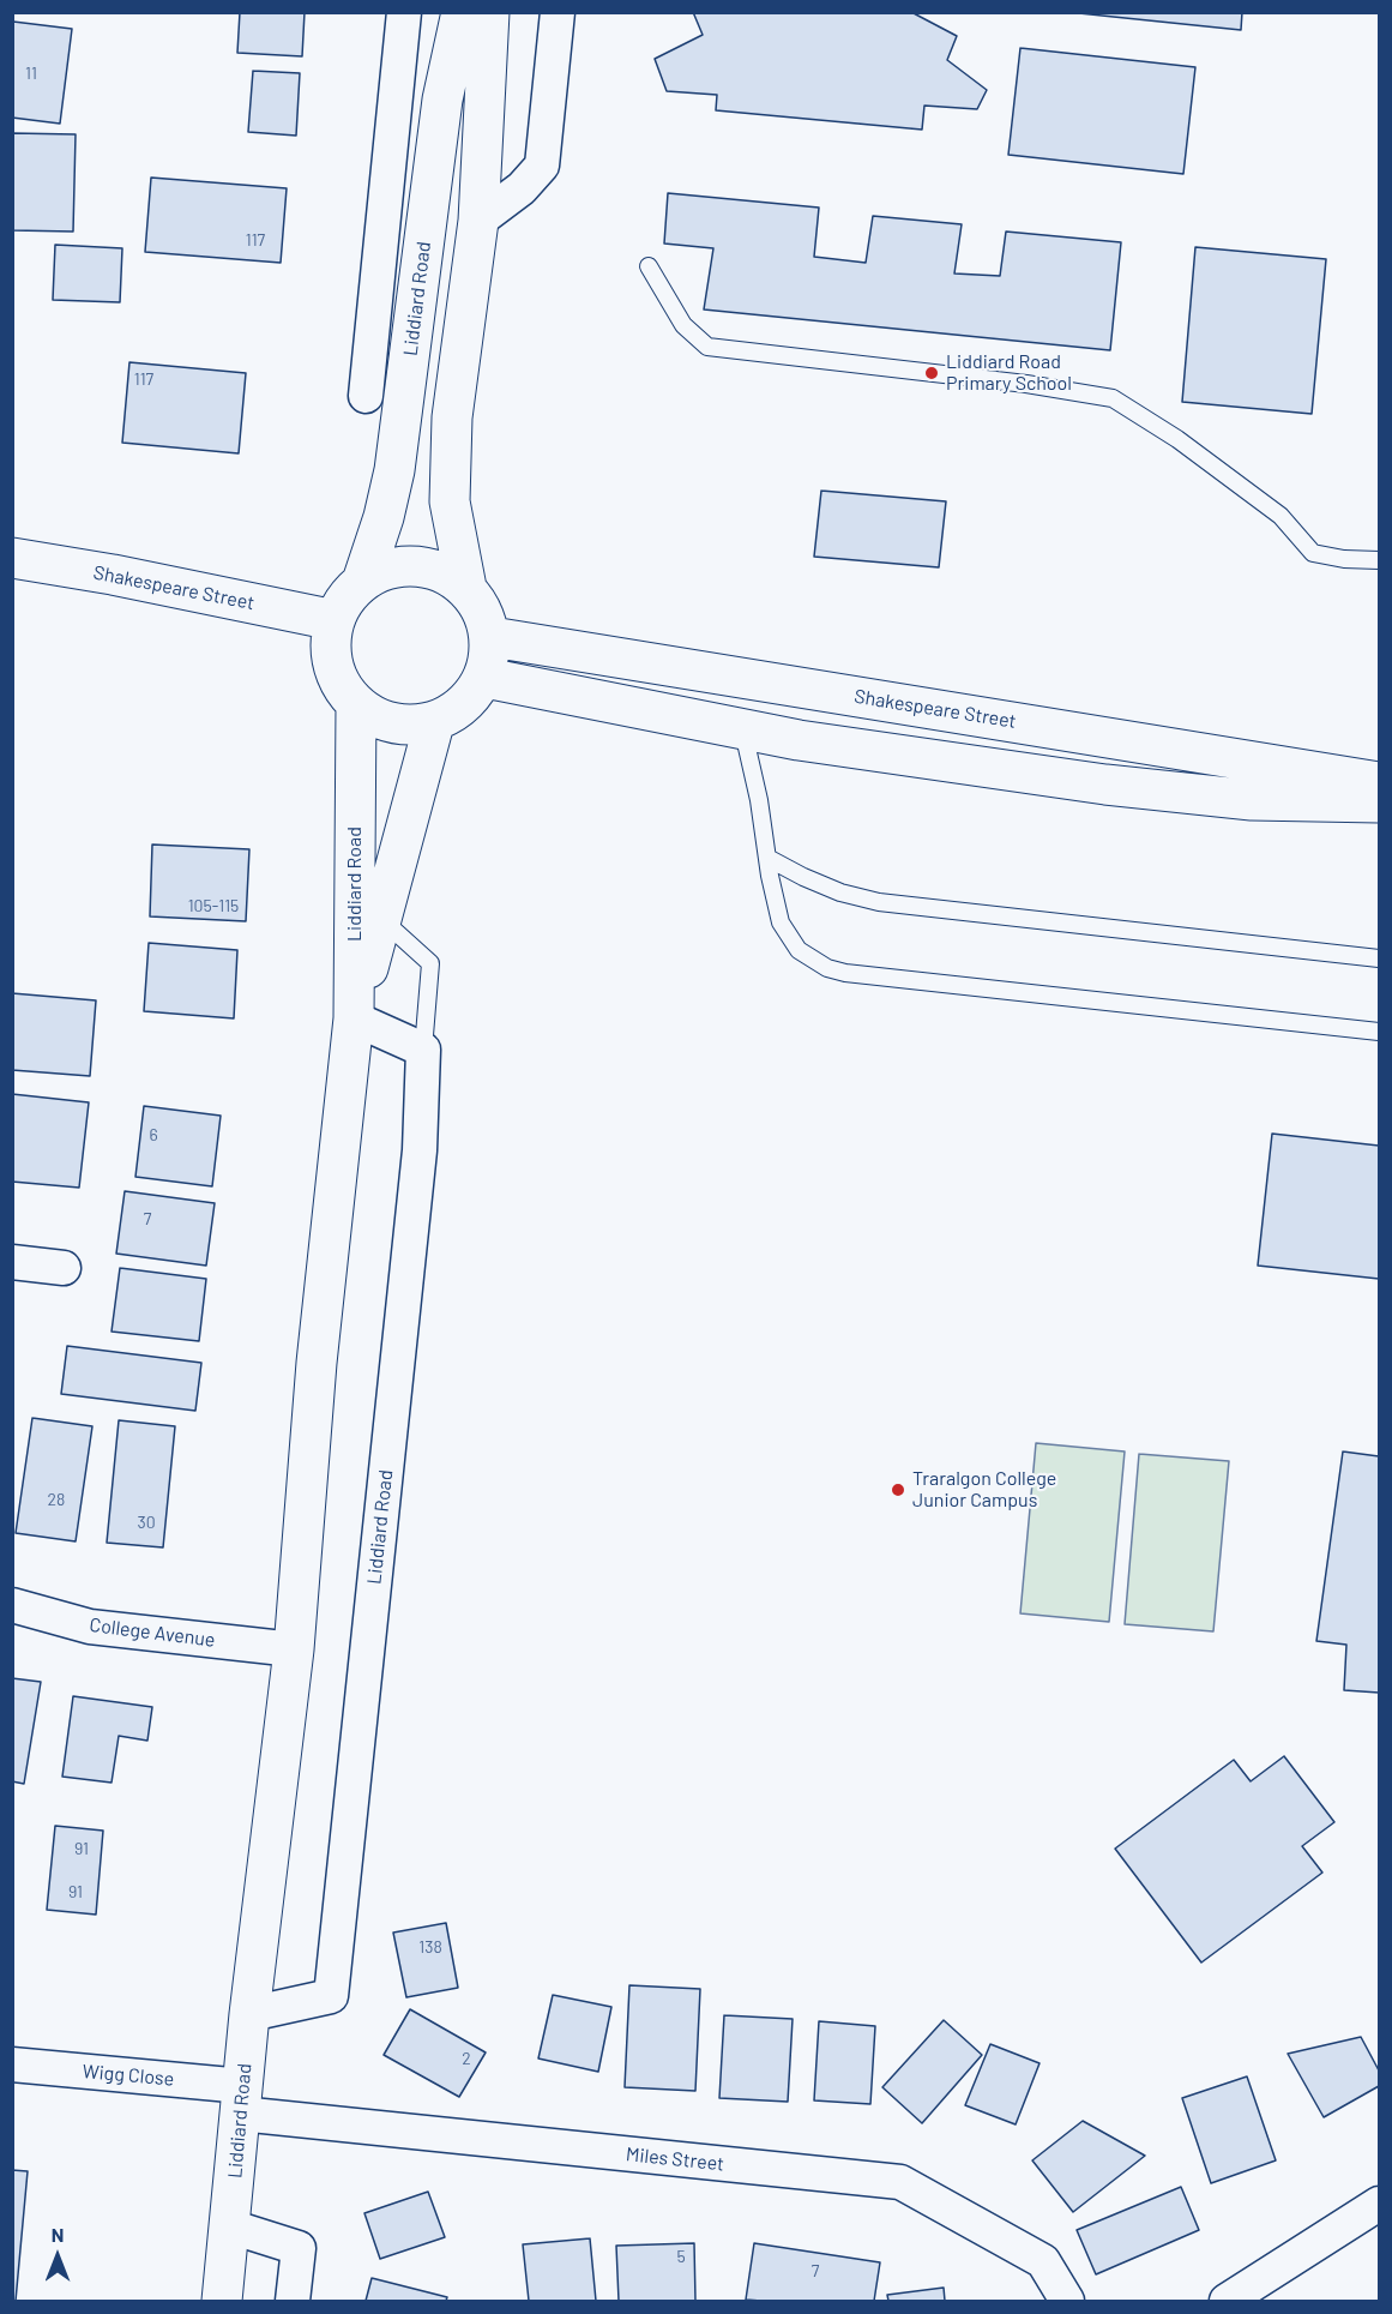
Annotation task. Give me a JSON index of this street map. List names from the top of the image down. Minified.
{"streets":{"street":["Liddiard Road","Shakespeare Street","College Avenue","Wigg Close","Miles Street"]},"crossings":[["Liddiard Road","Shakespeare Street"],["Liddiard Road","College Avenue"],["Liddiard Road","Wigg Close"],["Liddiard Road","Miles Street"],["Wigg Close","Miles Street"]],"places":["Liddiard Road Primary School","Traralgon College Junior Campus"],"house_numbers":["11","117","117","105-115","6","7","28","30","91","91","138","2","5","7"],"north":"top"}
